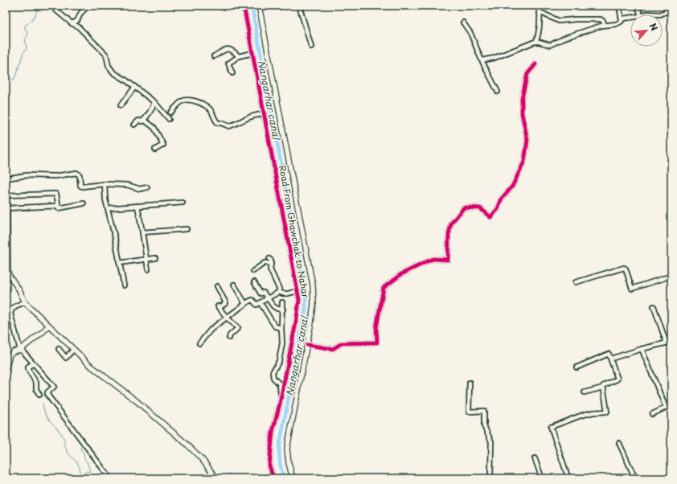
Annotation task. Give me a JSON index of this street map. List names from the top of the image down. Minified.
{"streets":{"street":["Road From Ghawchak to Nahar"]},"water":["Nangarhar canal"],"north":"top right"}
